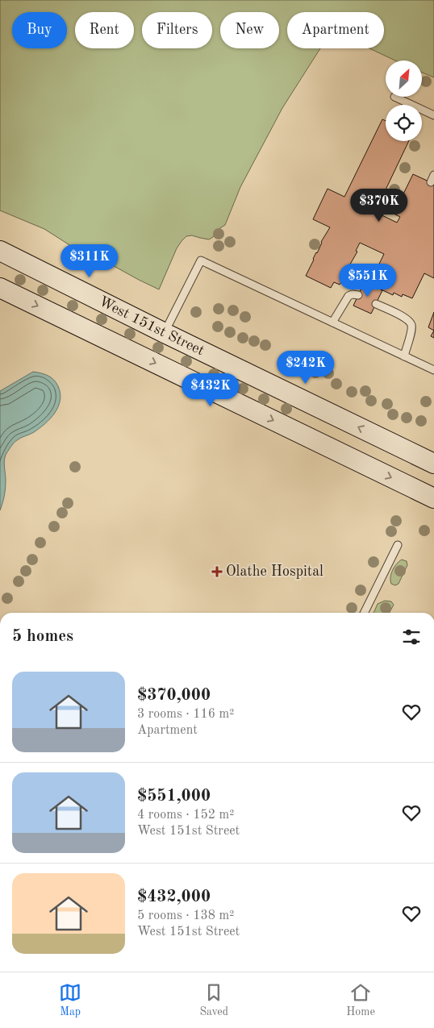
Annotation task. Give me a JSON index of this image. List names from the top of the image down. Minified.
{"streets":{"main road":["West 151st Street"]},"places":{"health":["Olathe Hospital"]},"north":"top right","page":{"chip":["Buy","Rent","Filters","New","Apartment"],"price":["$370K","$311K","$551K","$242K","$432K"],"heading":"5 homes","list":[{"name":"$370,000","note":"3 rooms · 116 m² · Apartment"},{"name":"$551,000","note":"4 rooms · 152 m² · West 151st Street"},{"name":"$432,000","note":"5 rooms · 138 m² · West 151st Street"}],"tabs":["Map","Saved","Home"]}}
